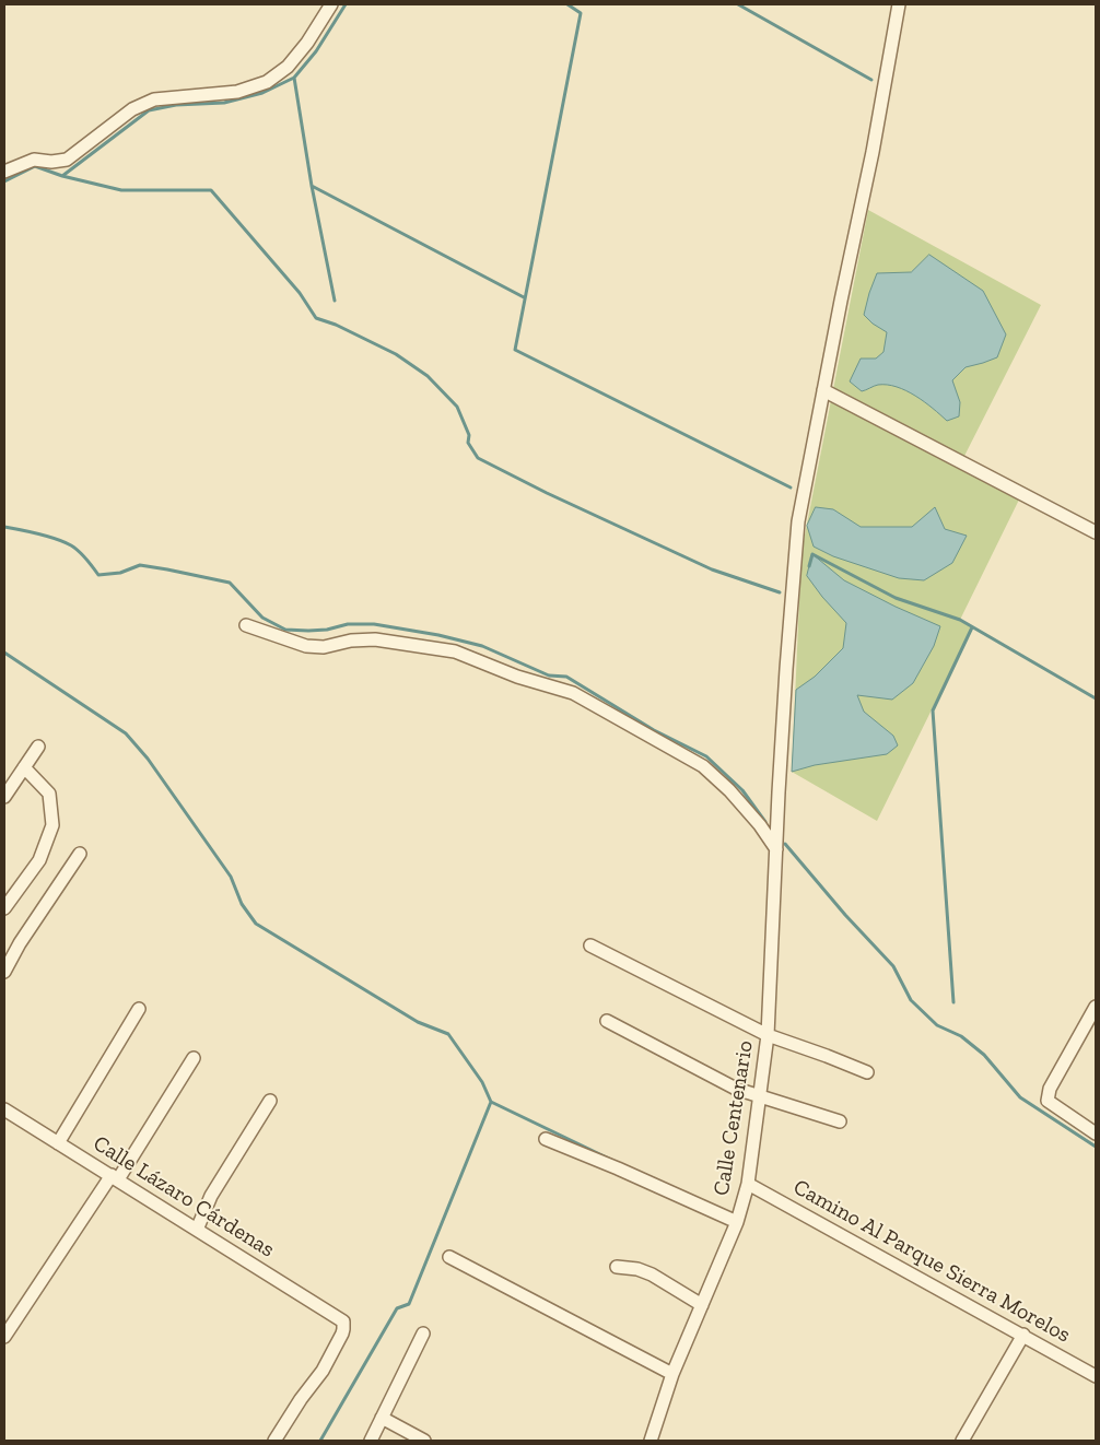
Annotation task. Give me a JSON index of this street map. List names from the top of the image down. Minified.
{"streets":{"street":["Calle Centenario","Calle Lázaro Cárdenas","Camino Al Parque Sierra Morelos"]},"crossings":[["Calle Centenario","Camino Al Parque Sierra Morelos"]]}
